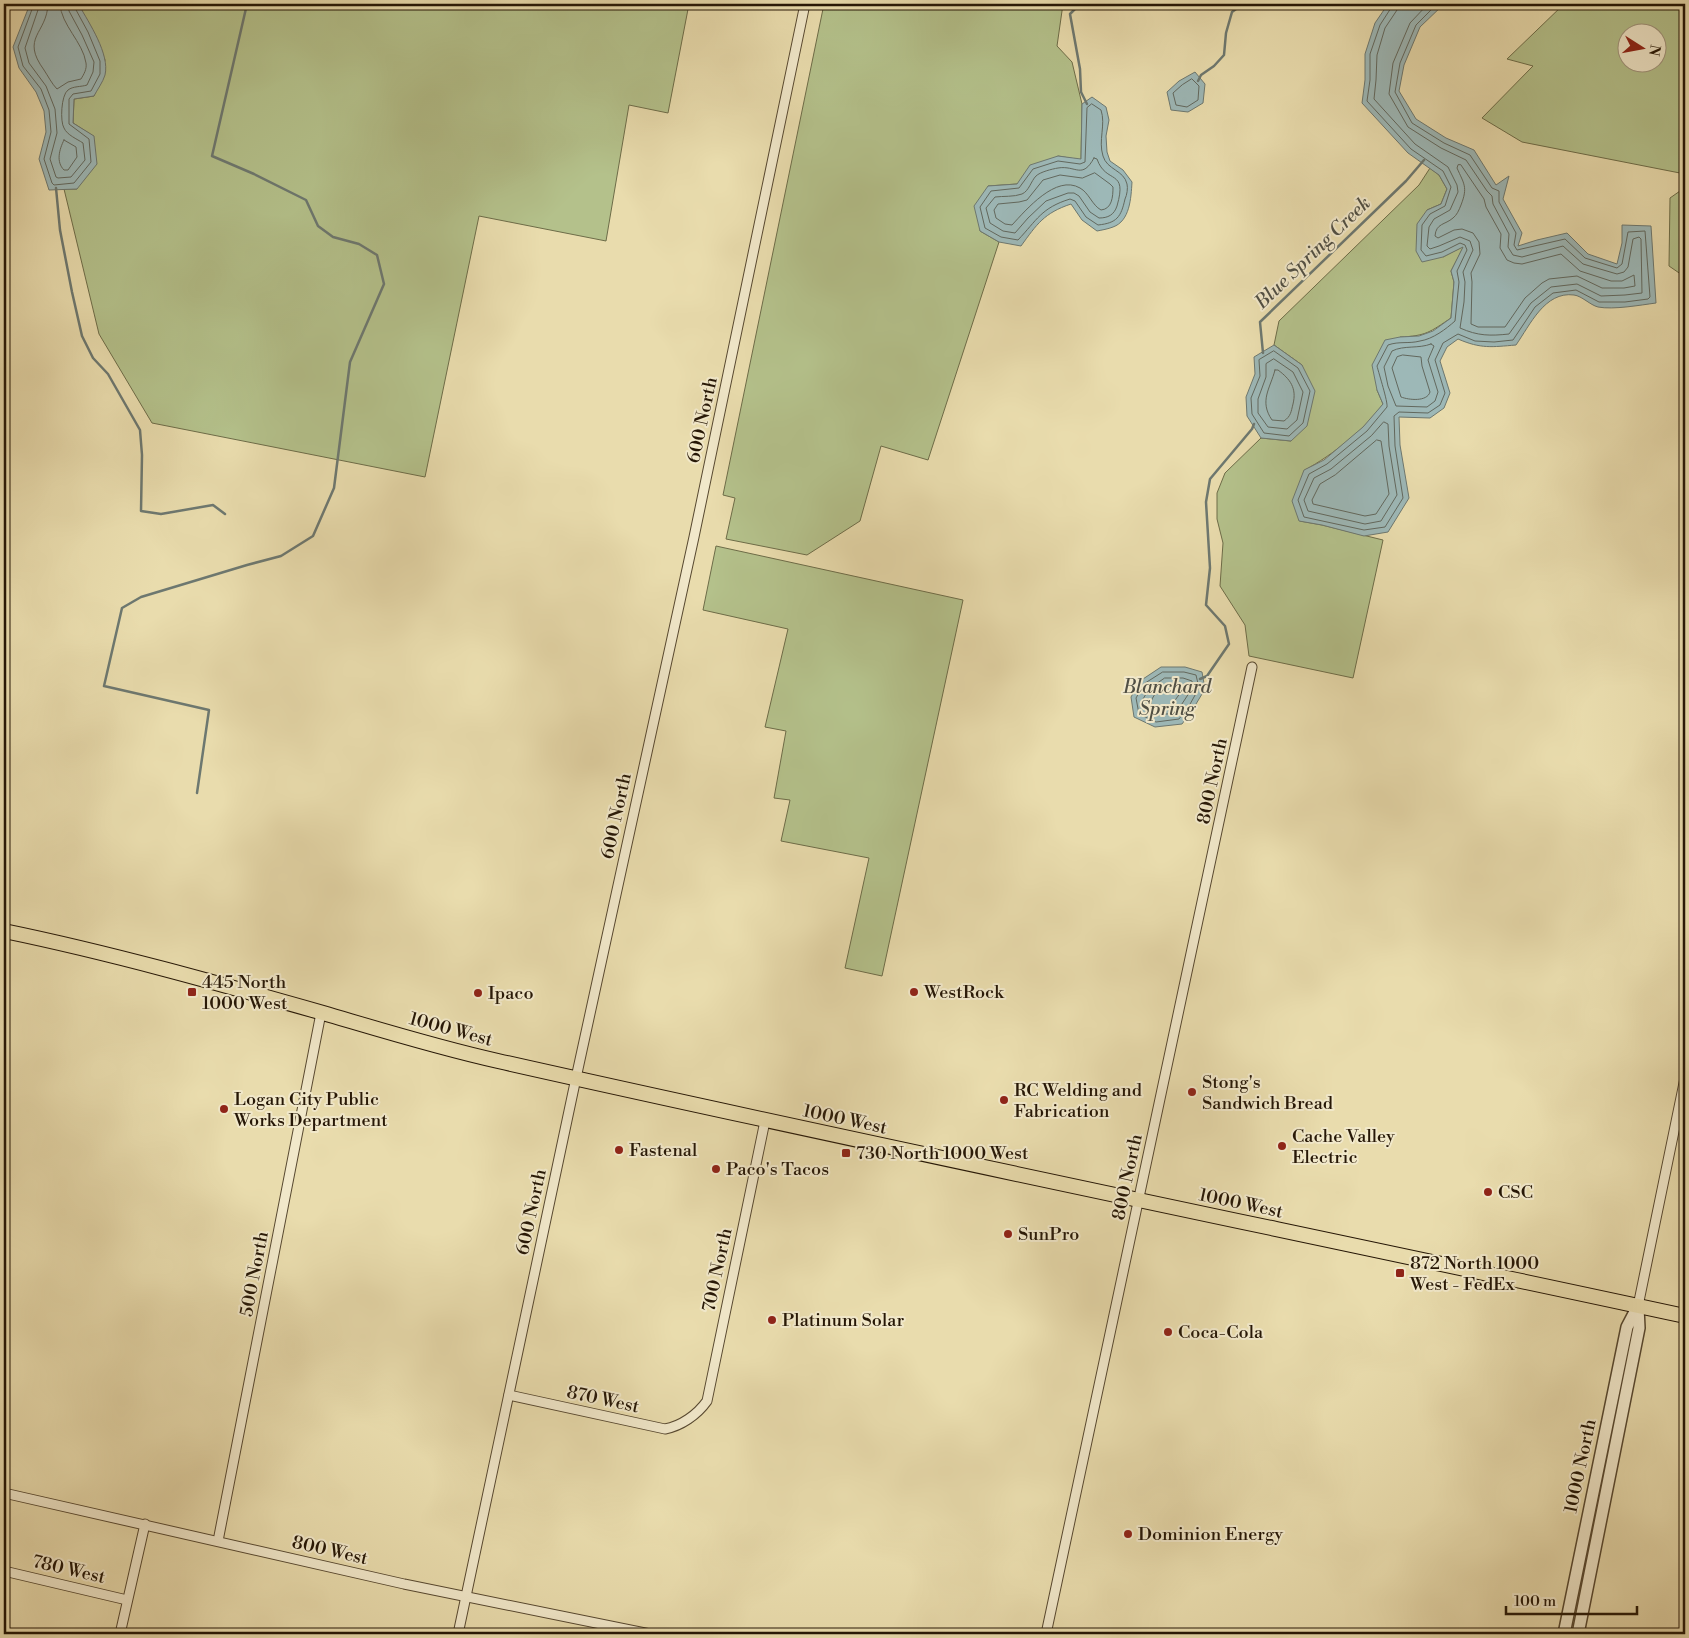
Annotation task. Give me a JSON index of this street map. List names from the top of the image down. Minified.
{"streets":{"main road":["1000 West"],"street":["600 North","800 North","700 North","500 North","870 West","1000 North","800 West","780 West"]},"crossings":[["600 North","1000 West"],["600 North","870 West"],["600 North","800 West"],["800 North","1000 West"],["1000 West","700 North"],["1000 West","500 North"],["1000 West","1000 North"],["700 North","870 West"],["500 North","800 West"]],"water":["Blue Spring Creek","Blanchard Spring"],"places":{"transit":["445 North 1000 West","730 North 1000 West","872 North 1000 West - FedEx"],"other":["WestRock","Ipaco","Stong's Sandwich Bread","RC Welding and Fabrication","Logan City Public Works Department","Cache Valley Electric","Fastenal","Paco's Tacos","CSC","SunPro","Platinum Solar","Coca-Cola","Dominion Energy"]},"scale_bar":"100 m","north":"right"}
